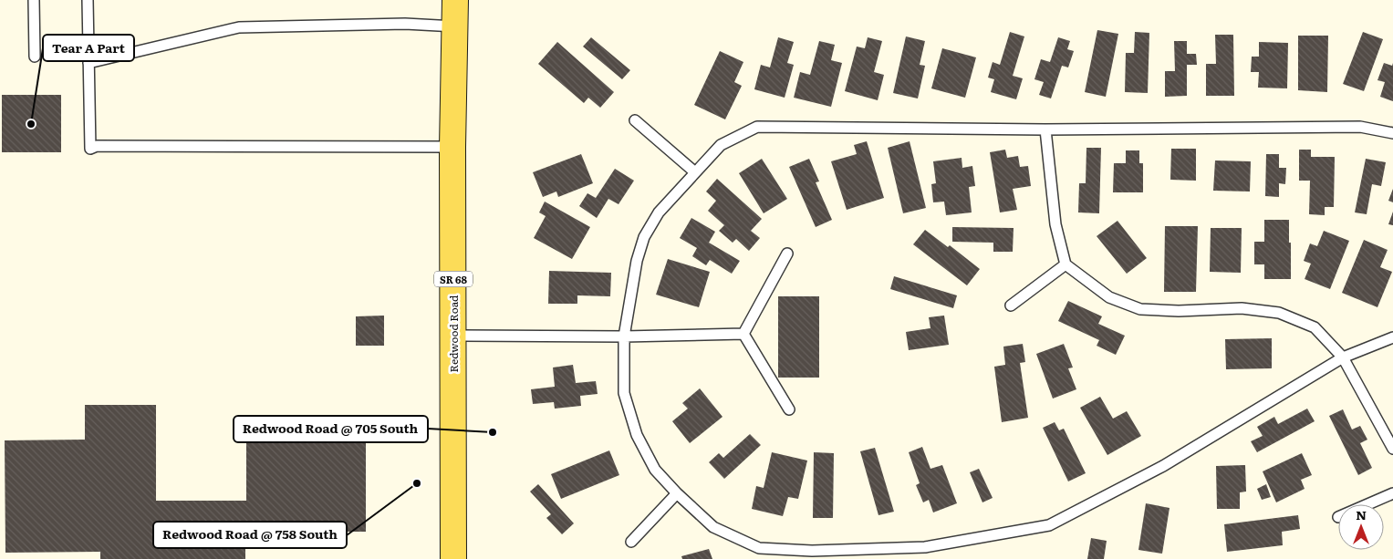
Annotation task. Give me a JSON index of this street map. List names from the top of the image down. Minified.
{"streets":{"main road":["SR 68","Redwood Road"]},"places":["Tear A Part","Redwood Road @ 705 South","Redwood Road @ 758 South"],"north":"top"}
